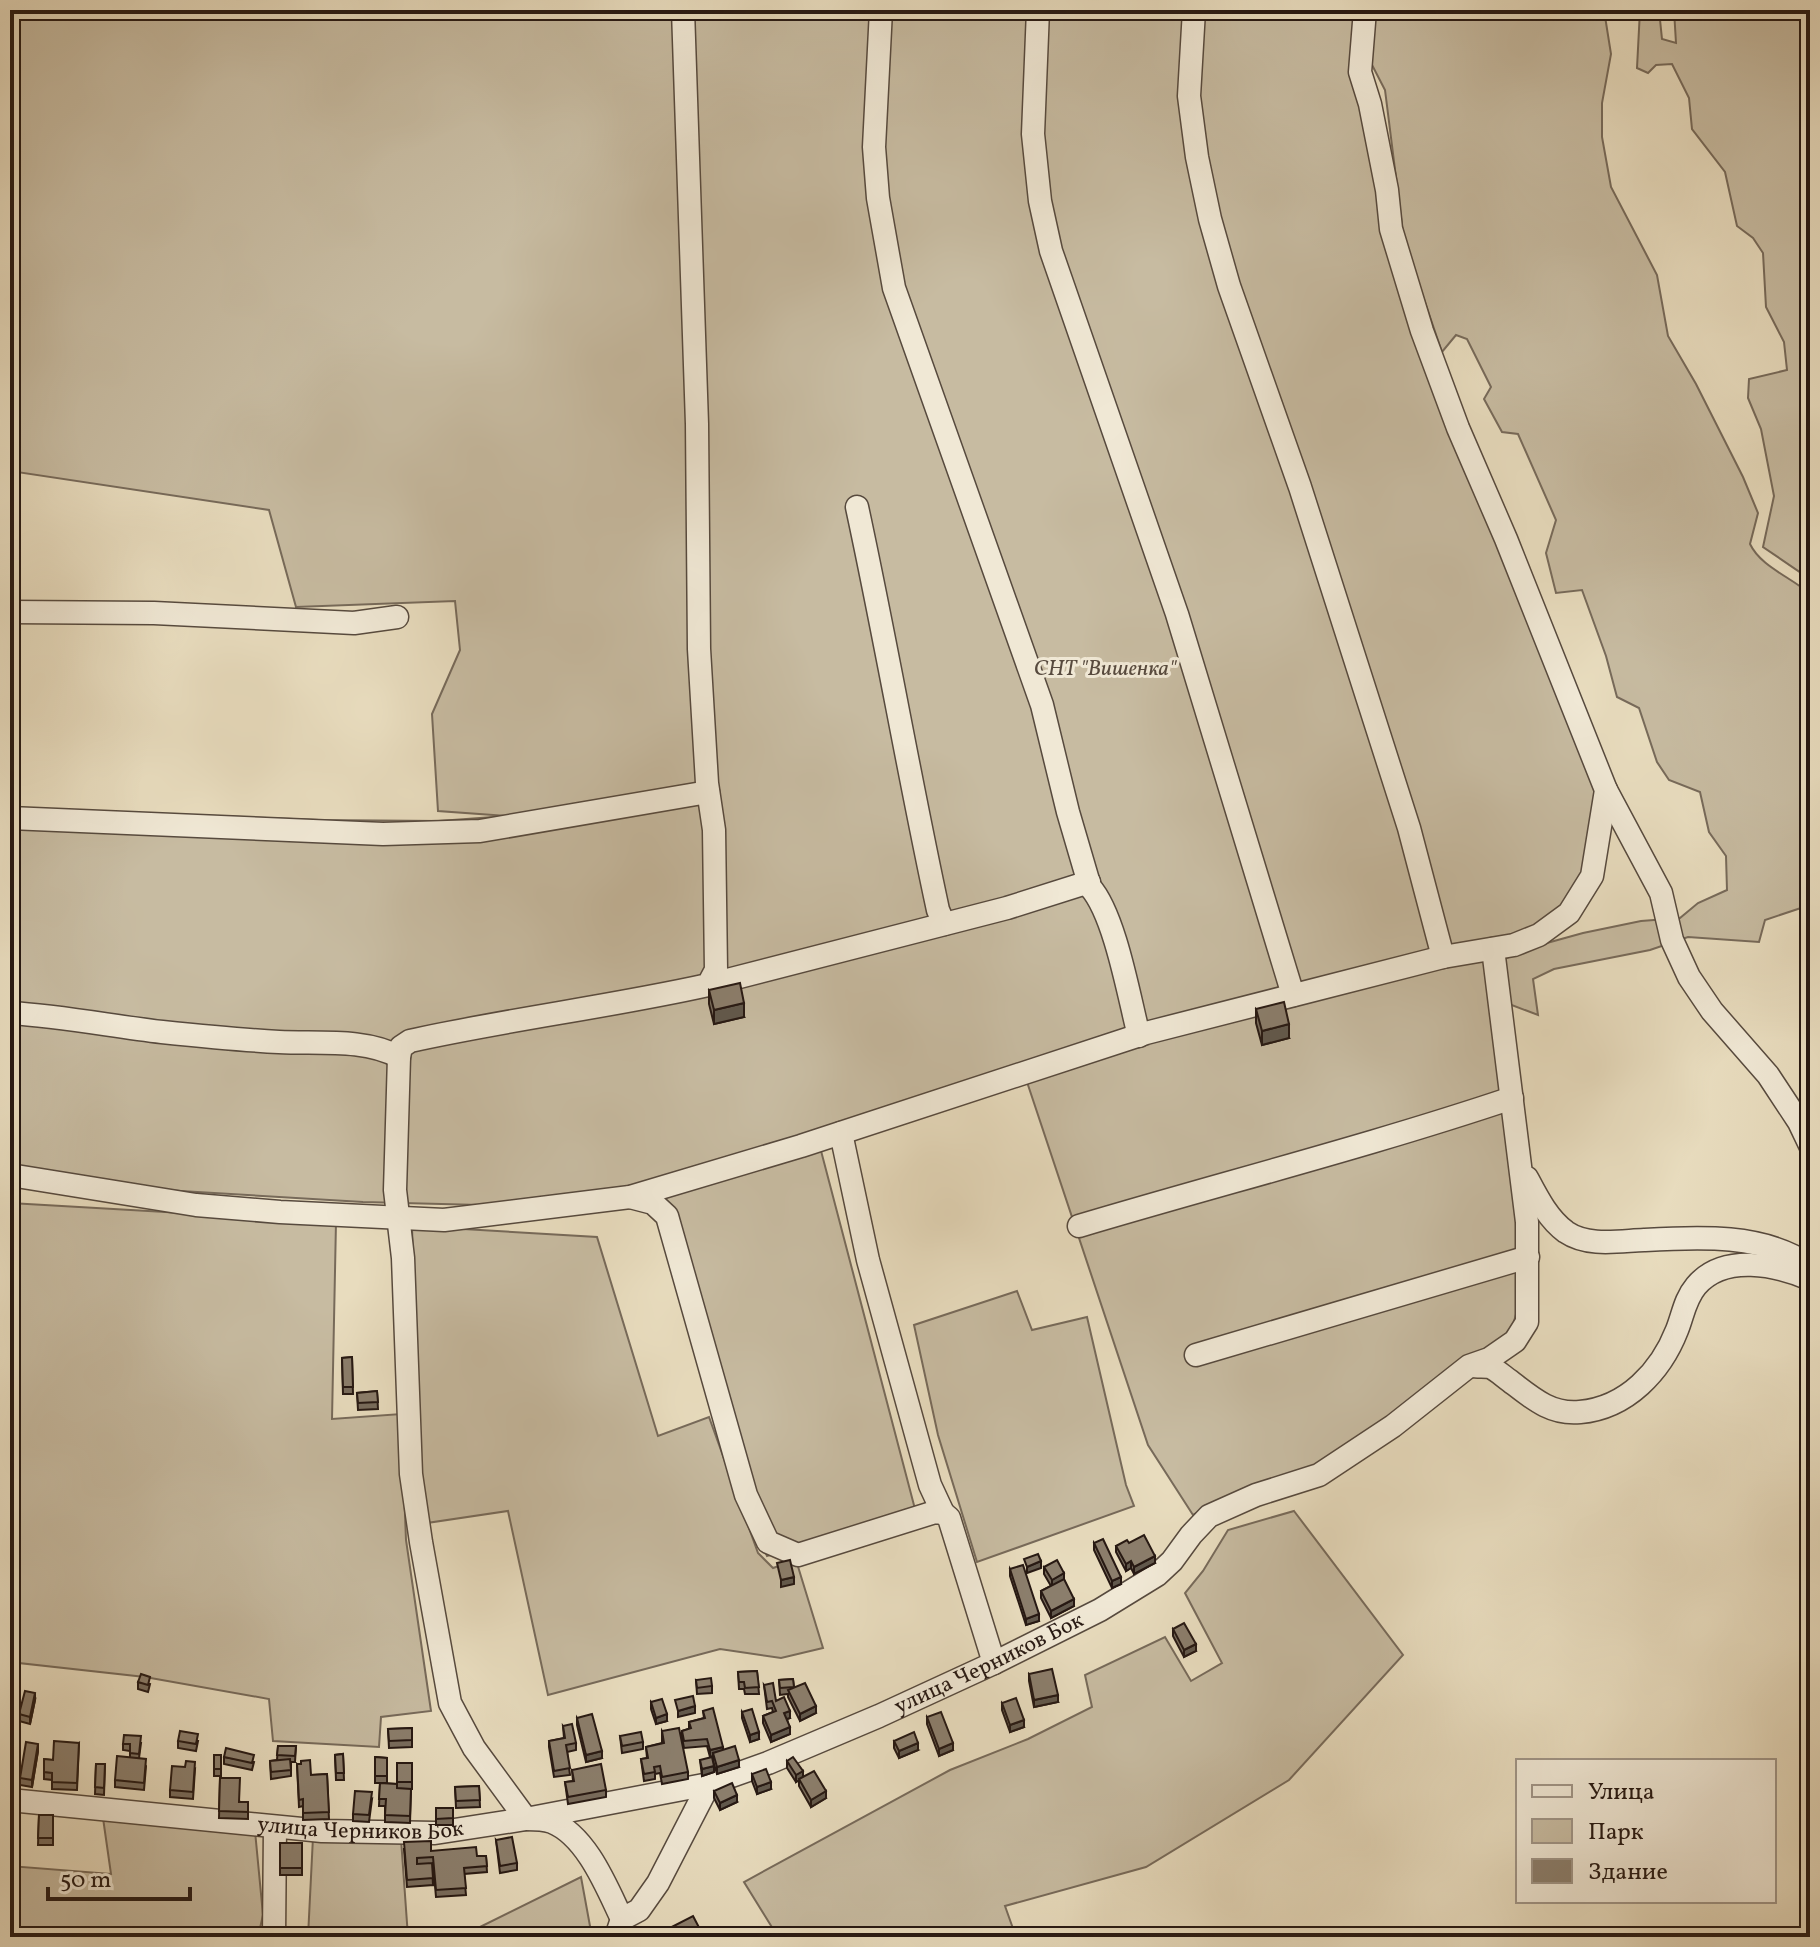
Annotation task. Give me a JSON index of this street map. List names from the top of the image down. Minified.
{"streets":{"street":["улица Черников Бок"]},"parks":["СНТ \"Вишенка\""],"legend":["Улица","Парк","Здание"],"scale_bar":"50 m"}
